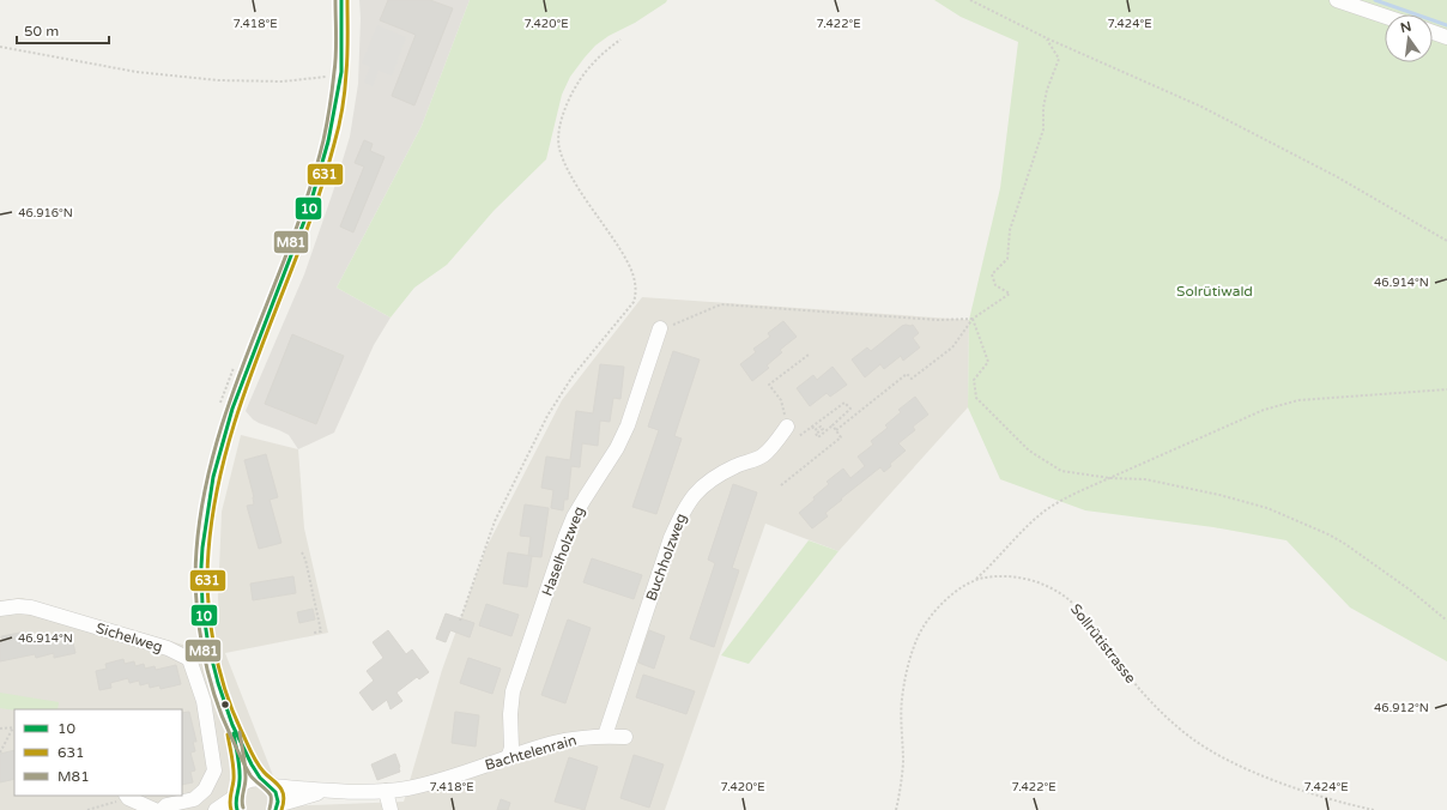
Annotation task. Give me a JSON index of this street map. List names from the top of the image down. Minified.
{"streets":{"street":["Haselholzweg","Buchholzweg","Sichelweg","Bachtelenrain"],"path":["Sollrütistrasse"]},"crossings":[["Haselholzweg","Bachtelenrain"],["Buchholzweg","Bachtelenrain"]],"parks":["Solrütiwald"],"lines":["transit line 10","transit line 631","transit line M81"],"legend":["10","631","M81"],"scale_bar":"50 m","north":"top","coordinates":["7.418°E","7.420°E","7.422°E","7.424°E","46.916°N","46.914°N","46.912°N"]}
